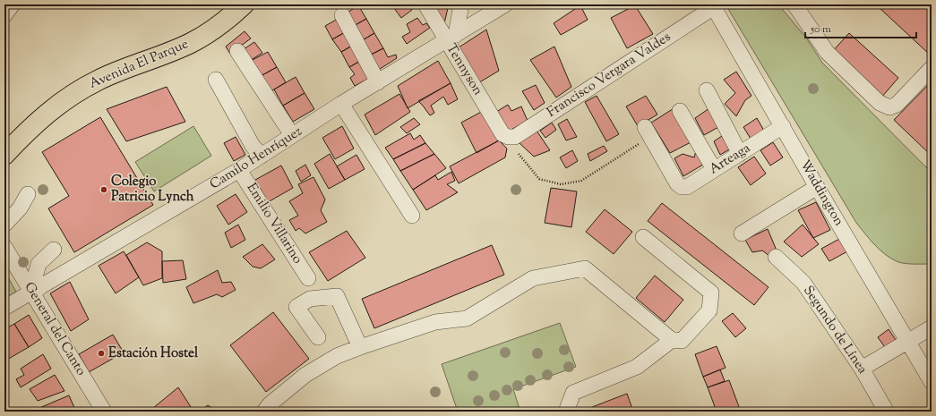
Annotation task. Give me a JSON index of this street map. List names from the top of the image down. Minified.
{"streets":{"main road":["Avenida El Parque"],"street":["Tennyson","Francisco Vergara Valdes","Camilo Henríquez","Arteaga","Waddington","Emilio Villarino","General del Canto","Segundo de Línea"]},"crossings":[["Tennyson","Francisco Vergara Valdes"],["Tennyson","Camilo Henríquez"],["Francisco Vergara Valdes","Waddington"],["Camilo Henríquez","Emilio Villarino"],["Camilo Henríquez","General del Canto"],["Arteaga","Waddington"]],"places":["Colegio Patricio Lynch","Estación Hostel"],"scale_bar":"50 m"}
